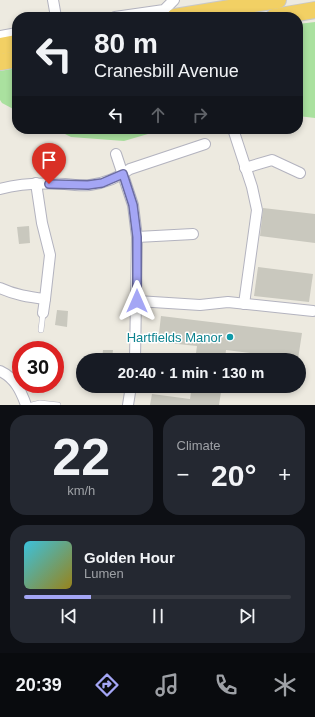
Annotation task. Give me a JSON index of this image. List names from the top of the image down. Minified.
{"places":["Hartfields Manor"],"page":{"turn":["80 m","Cranesbill Avenue"],"limit":"30","trip":"20:40 · 1 min · 130 m","tile":[["22","km/h"],"Climate"],"heat":["−","20°","+"],"song":["Golden Hour","Lumen"],"tabs":"20:39"}}
